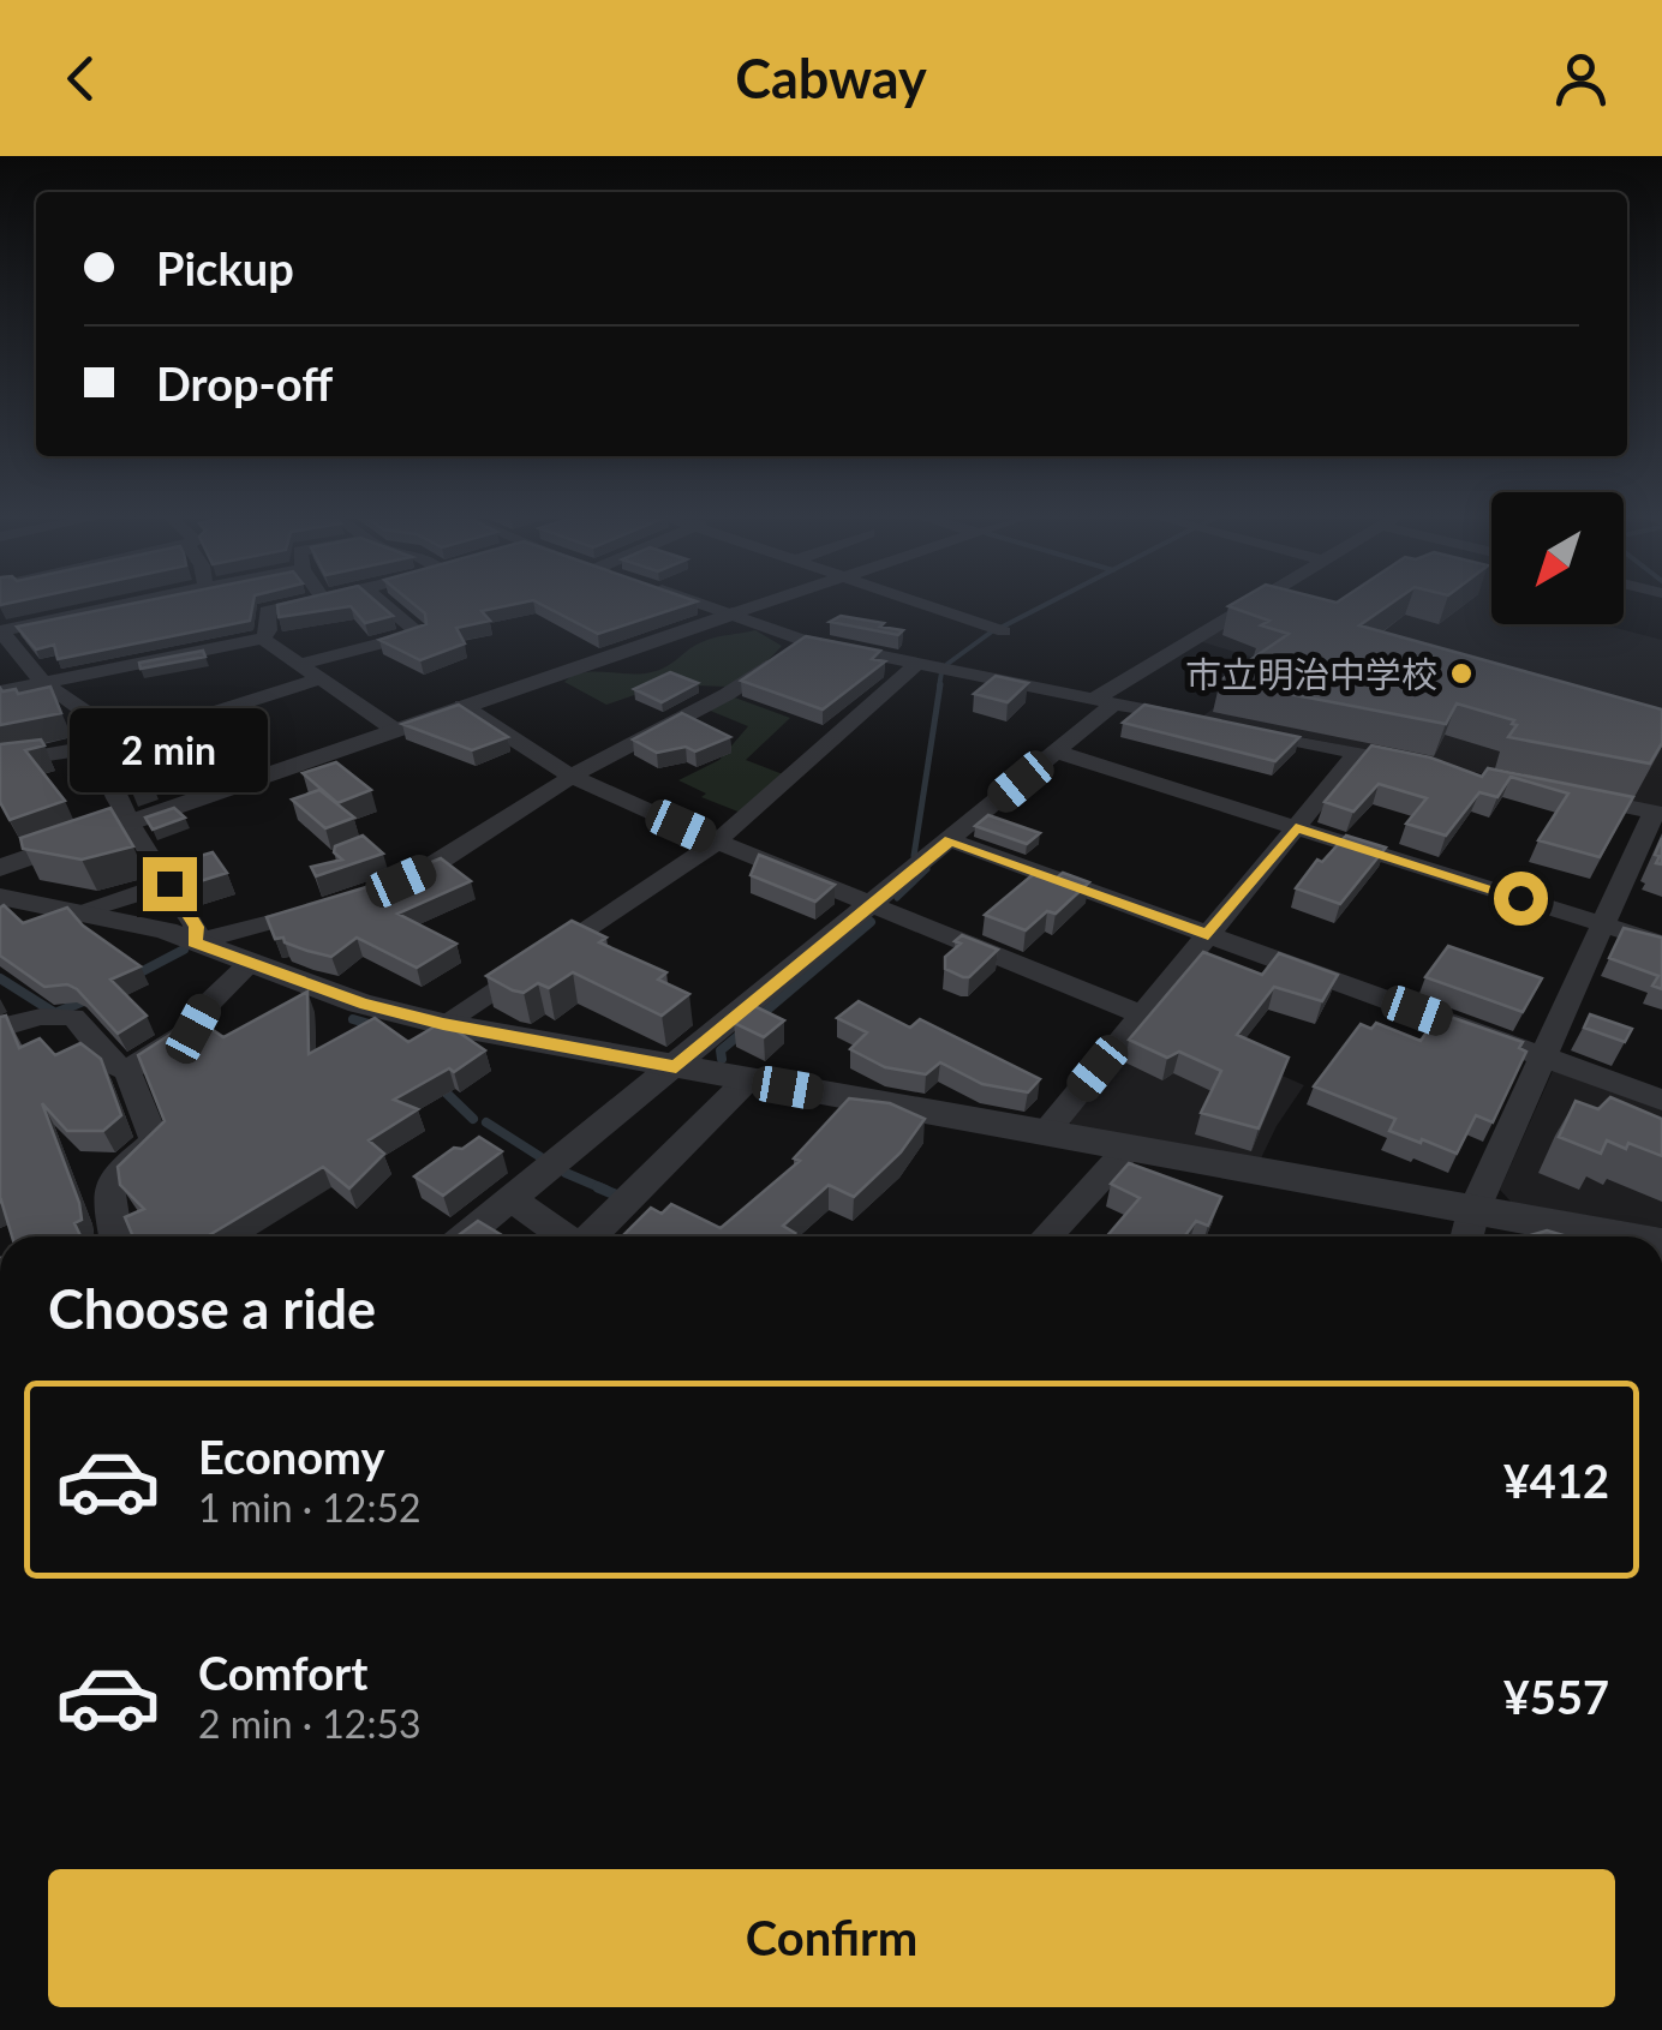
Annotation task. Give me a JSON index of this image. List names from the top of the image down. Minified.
{"places":["市立明治中学校"],"north":"bottom left","page":{"header":"Cabway","banner":["Pickup","Drop-off"],"bubble":"2 min","heading":"Choose a ride","list":[{"name":"Economy","note":"1 min · 12:52","value":"¥412"},{"name":"Comfort","note":"2 min · 12:53","value":"¥557"}],"buttons":"Confirm"}}
